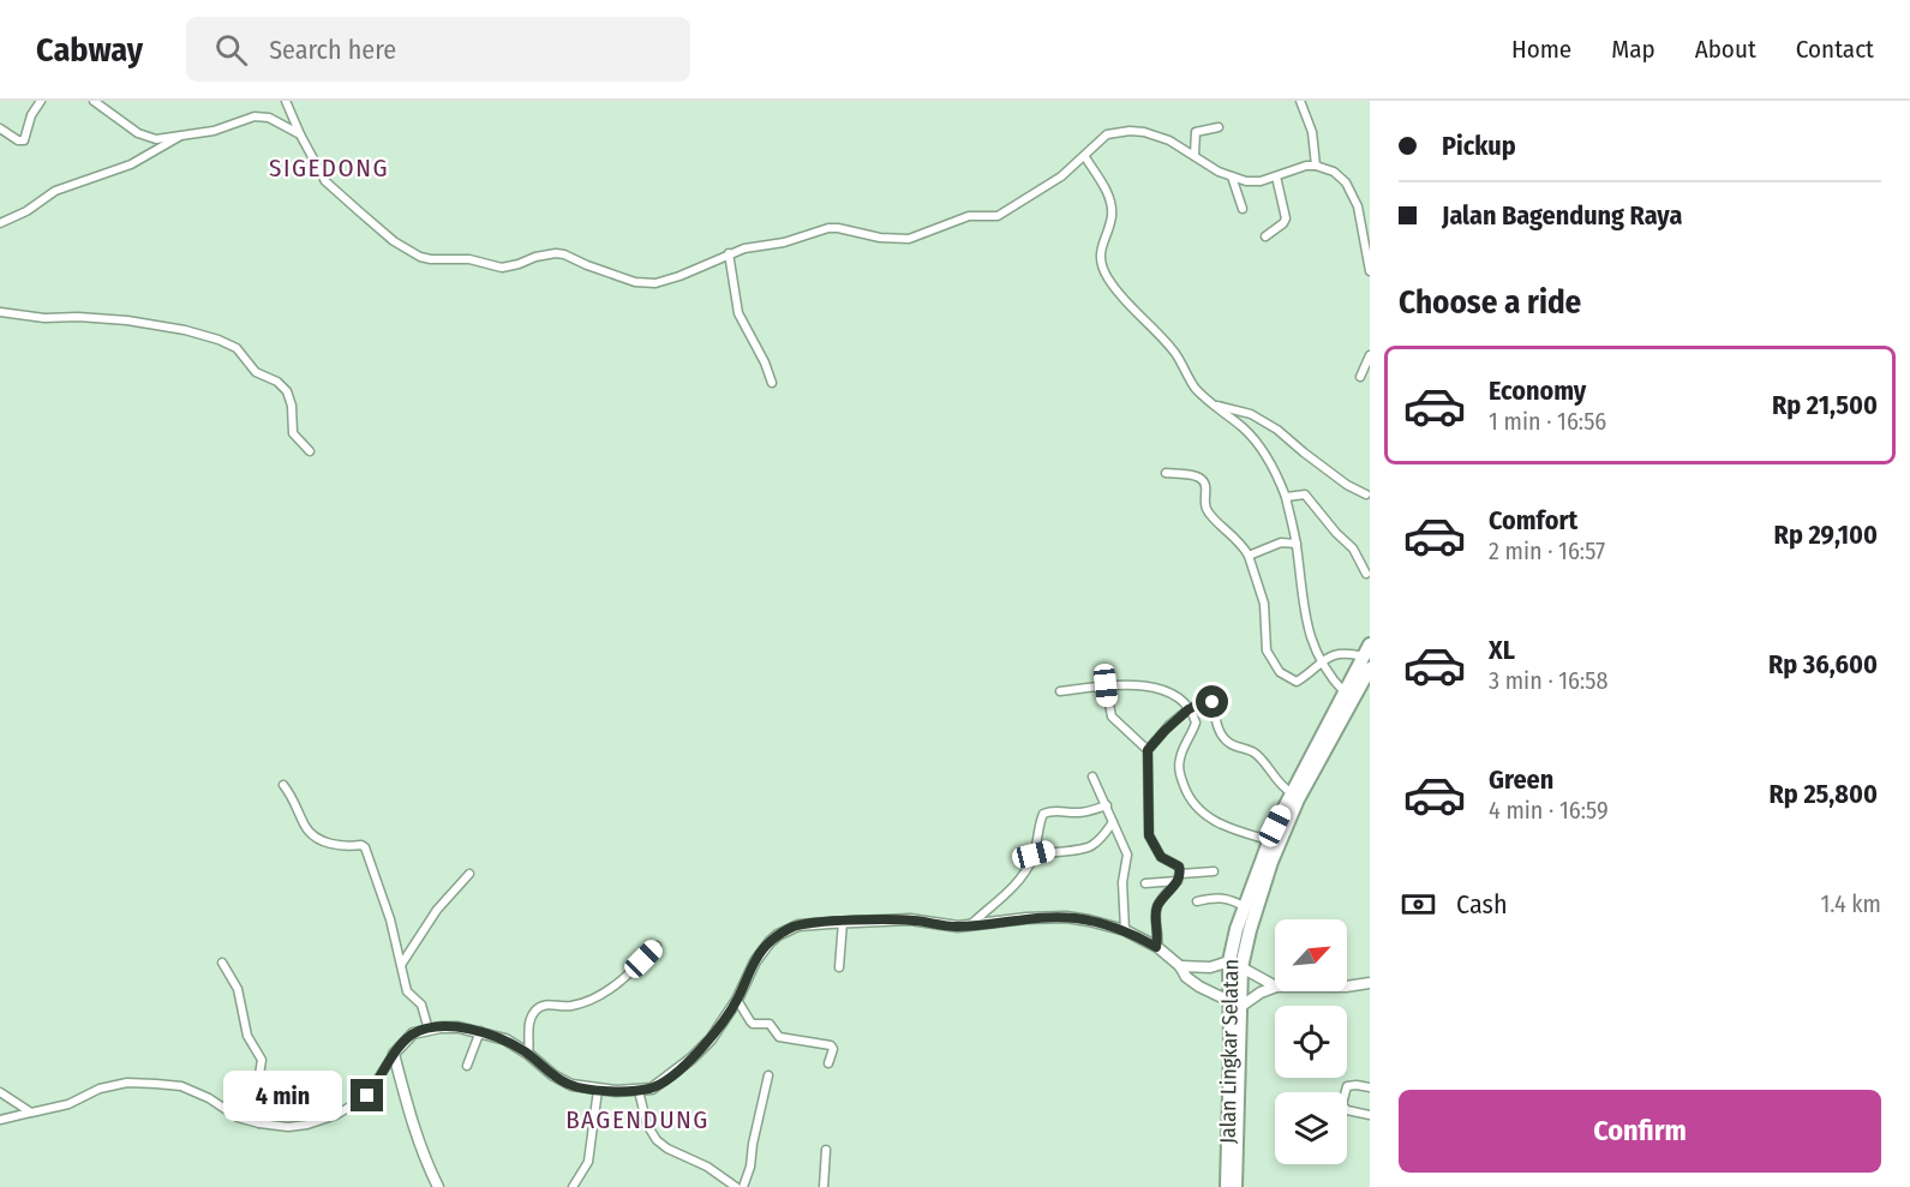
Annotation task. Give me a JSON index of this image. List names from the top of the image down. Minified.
{"streets":{"highway":["Jalan Lingkar Selatan"]},"districts":["SIGEDONG","BAGENDUNG"],"north":"top right","page":{"header":"Cabway","search":"Search here","nav":["Home","Map","About","Contact"],"banner":["Pickup","Jalan Bagendung Raya"],"heading":"Choose a ride","list":[{"name":"Economy","note":"1 min · 16:56","value":"Rp 21,500"},{"name":"Comfort","note":"2 min · 16:57","value":"Rp 29,100"},{"name":"XL","note":"3 min · 16:58","value":"Rp 36,600"},{"name":"Green","note":"4 min · 16:59","value":"Rp 25,800"}],"pay":["Cash","1.4 km"],"bubble":"4 min","buttons":"Confirm"}}
